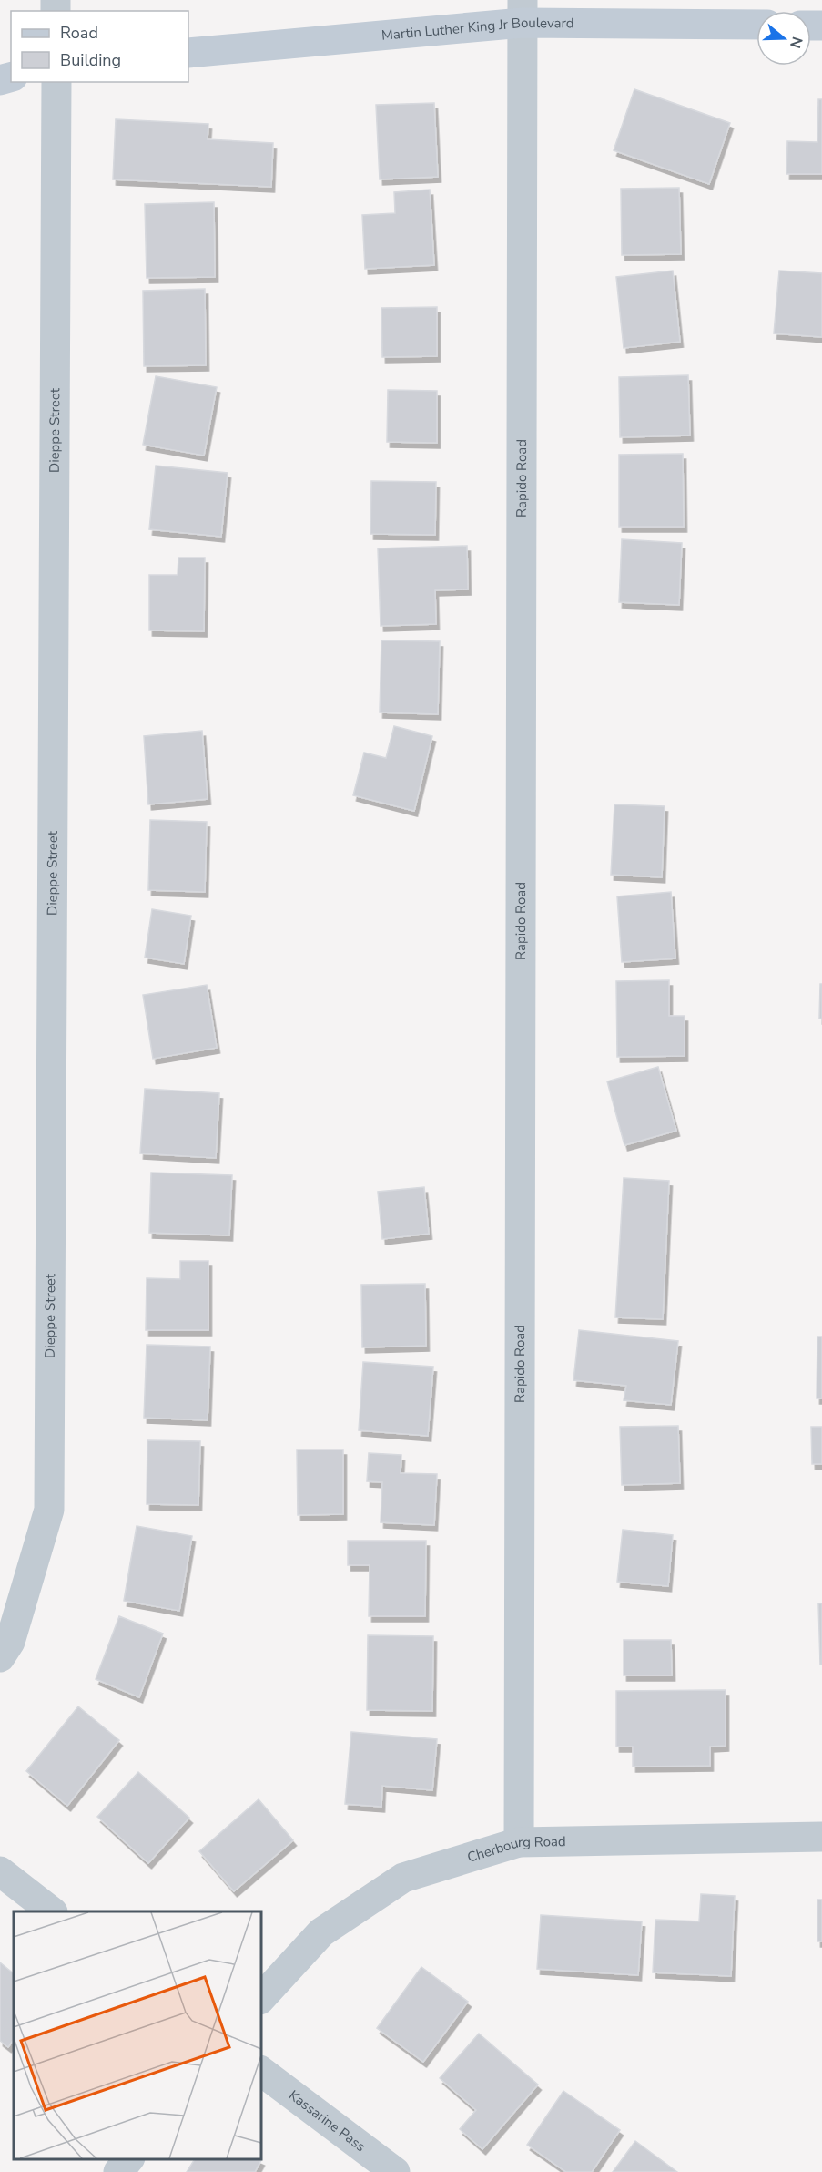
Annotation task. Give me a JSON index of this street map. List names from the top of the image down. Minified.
{"streets":{"main road":["Martin Luther King Jr Boulevard"],"street":["Dieppe Street","Rapido Road","Cherbourg Road","Kassarine Pass"]},"crossings":[["Martin Luther King Jr Boulevard","Rapido Road"],["Rapido Road","Cherbourg Road"]],"legend":["Road","Building"],"north":"right"}
